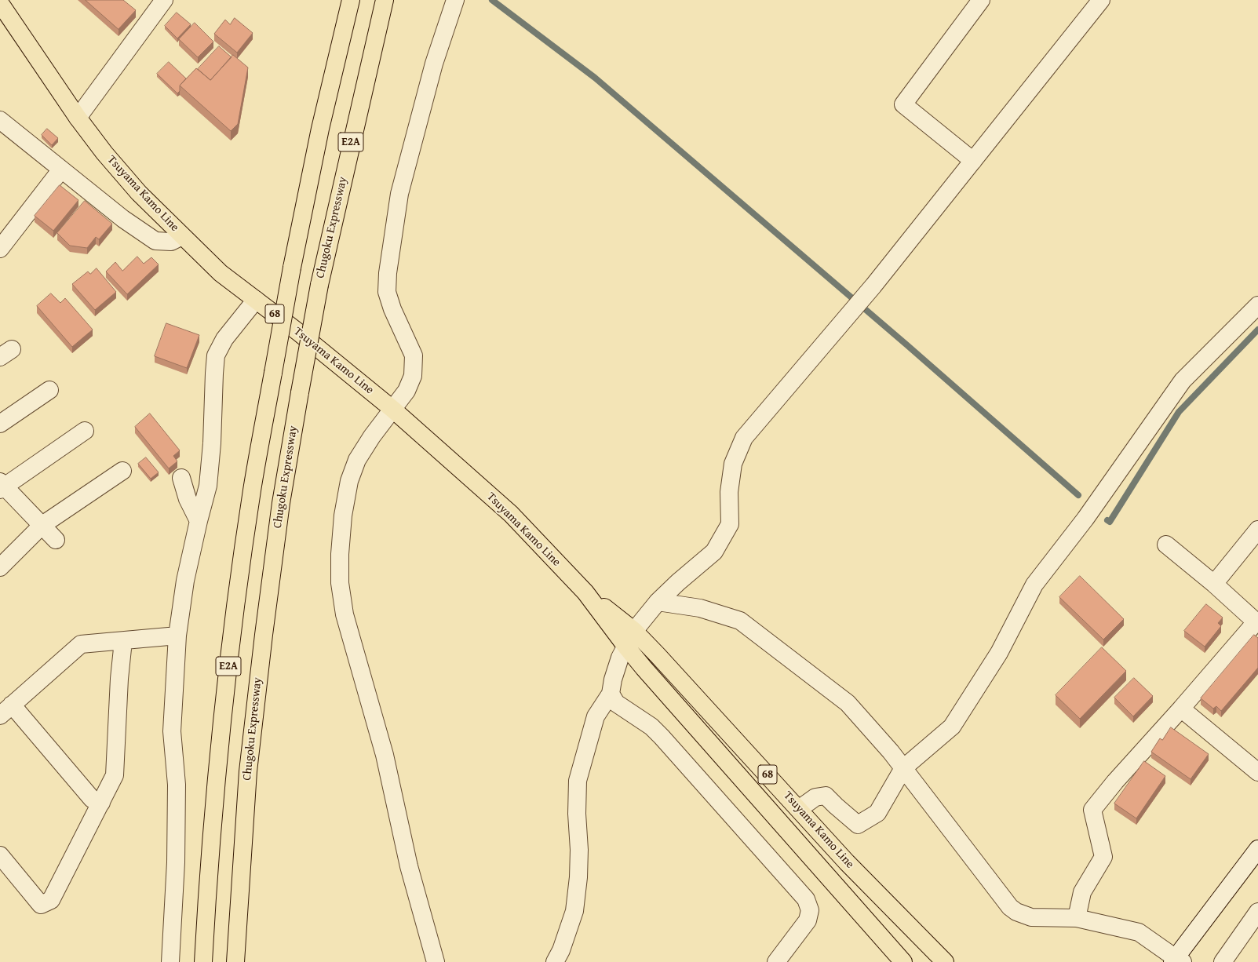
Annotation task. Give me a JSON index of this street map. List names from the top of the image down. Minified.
{"streets":{"main road":["E2A","Tsuyama Kamo Line","Chugoku Expressway","68"]}}
